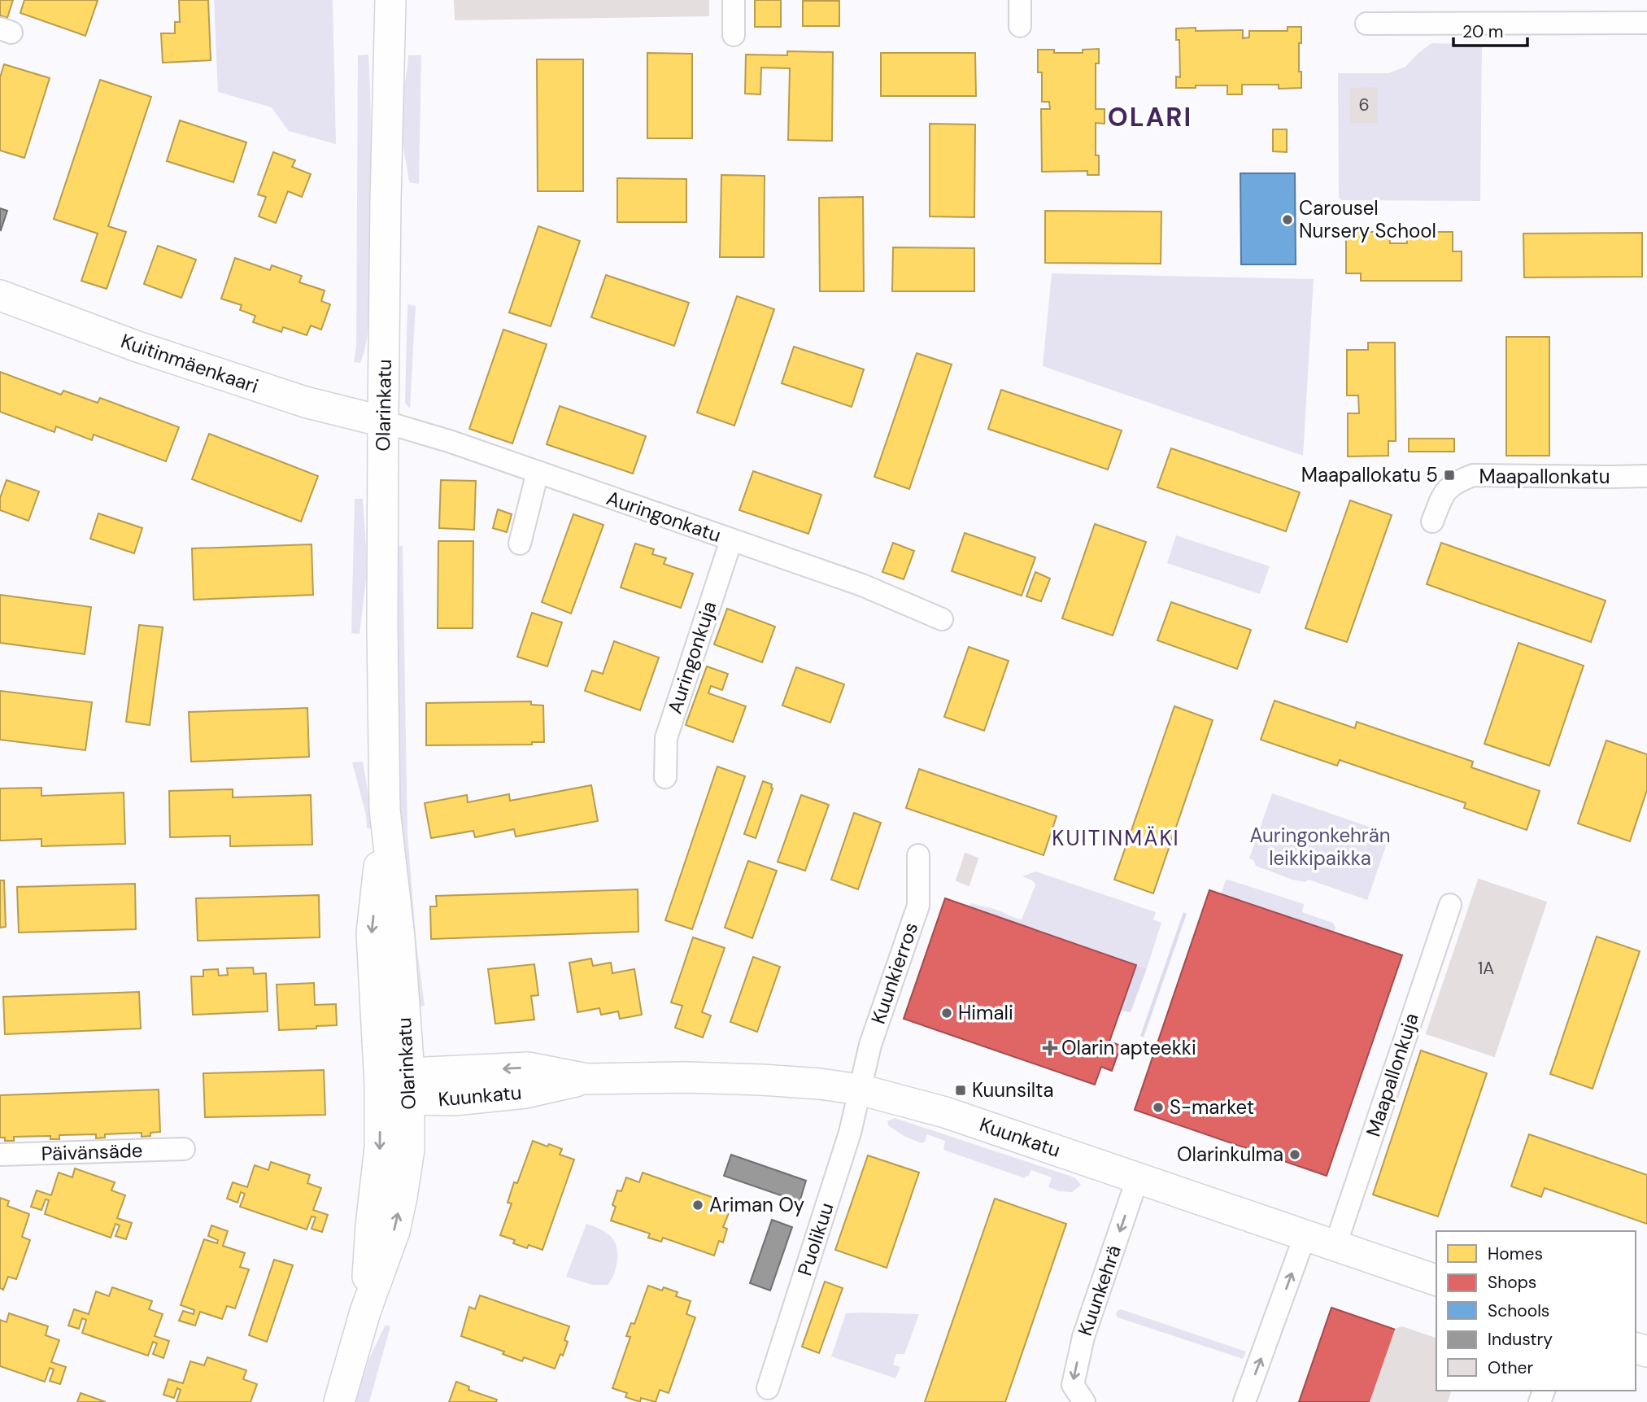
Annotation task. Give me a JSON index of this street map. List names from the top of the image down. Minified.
{"streets":{"main road":["Kuitinmäenkaari","Olarinkatu","Kuunkatu"],"street":["Maapallonkatu","Auringonkatu","Auringonkuja","Kuunkierros","Maapallonkuja","Päivänsäde","Puolikuu","Kuunkehrä"]},"crossings":[["Kuitinmäenkaari","Olarinkatu"],["Kuitinmäenkaari","Auringonkatu"],["Olarinkatu","Auringonkatu"],["Olarinkatu","Kuunkatu"],["Auringonkatu","Auringonkuja"],["Kuunkierros","Kuunkatu"],["Kuunkierros","Puolikuu"],["Maapallonkuja","Kuunkatu"],["Kuunkatu","Puolikuu"],["Kuunkatu","Kuunkehrä"]],"districts":["OLARI","KUITINMÄKI"],"parks":["Auringonkehrän leikkipaikka"],"places":{"other":["Carousel Nursery School","Himali","S-market","Olarinkulma","Ariman Oy"],"transit":["Maapallokatu 5","Kuunsilta"],"health":["Olarin apteekki"]},"house_numbers":["6","1A"],"legend":["Homes","Shops","Schools","Industry","Other"],"scale_bar":"20 m"}
